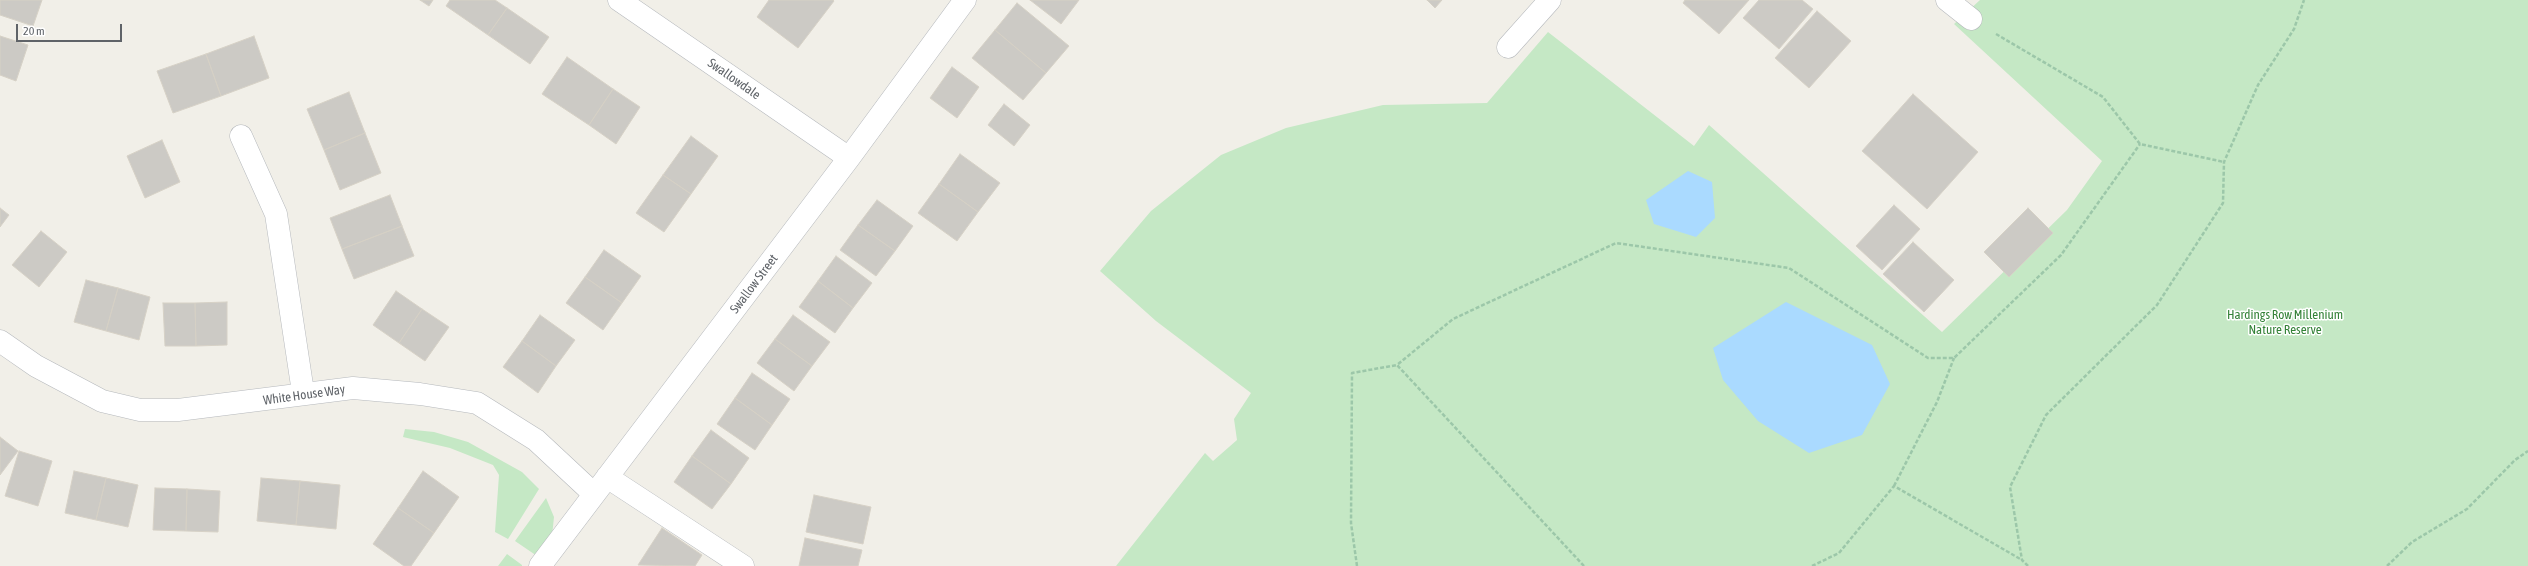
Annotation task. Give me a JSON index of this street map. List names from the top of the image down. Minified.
{"streets":{"street":["Swallowdale","Swallow Street","White House Way"]},"crossings":[["Swallowdale","Swallow Street"],["Swallow Street","White House Way"]],"parks":["Hardings Row Millenium Nature Reserve"],"scale_bar":"20 m"}
